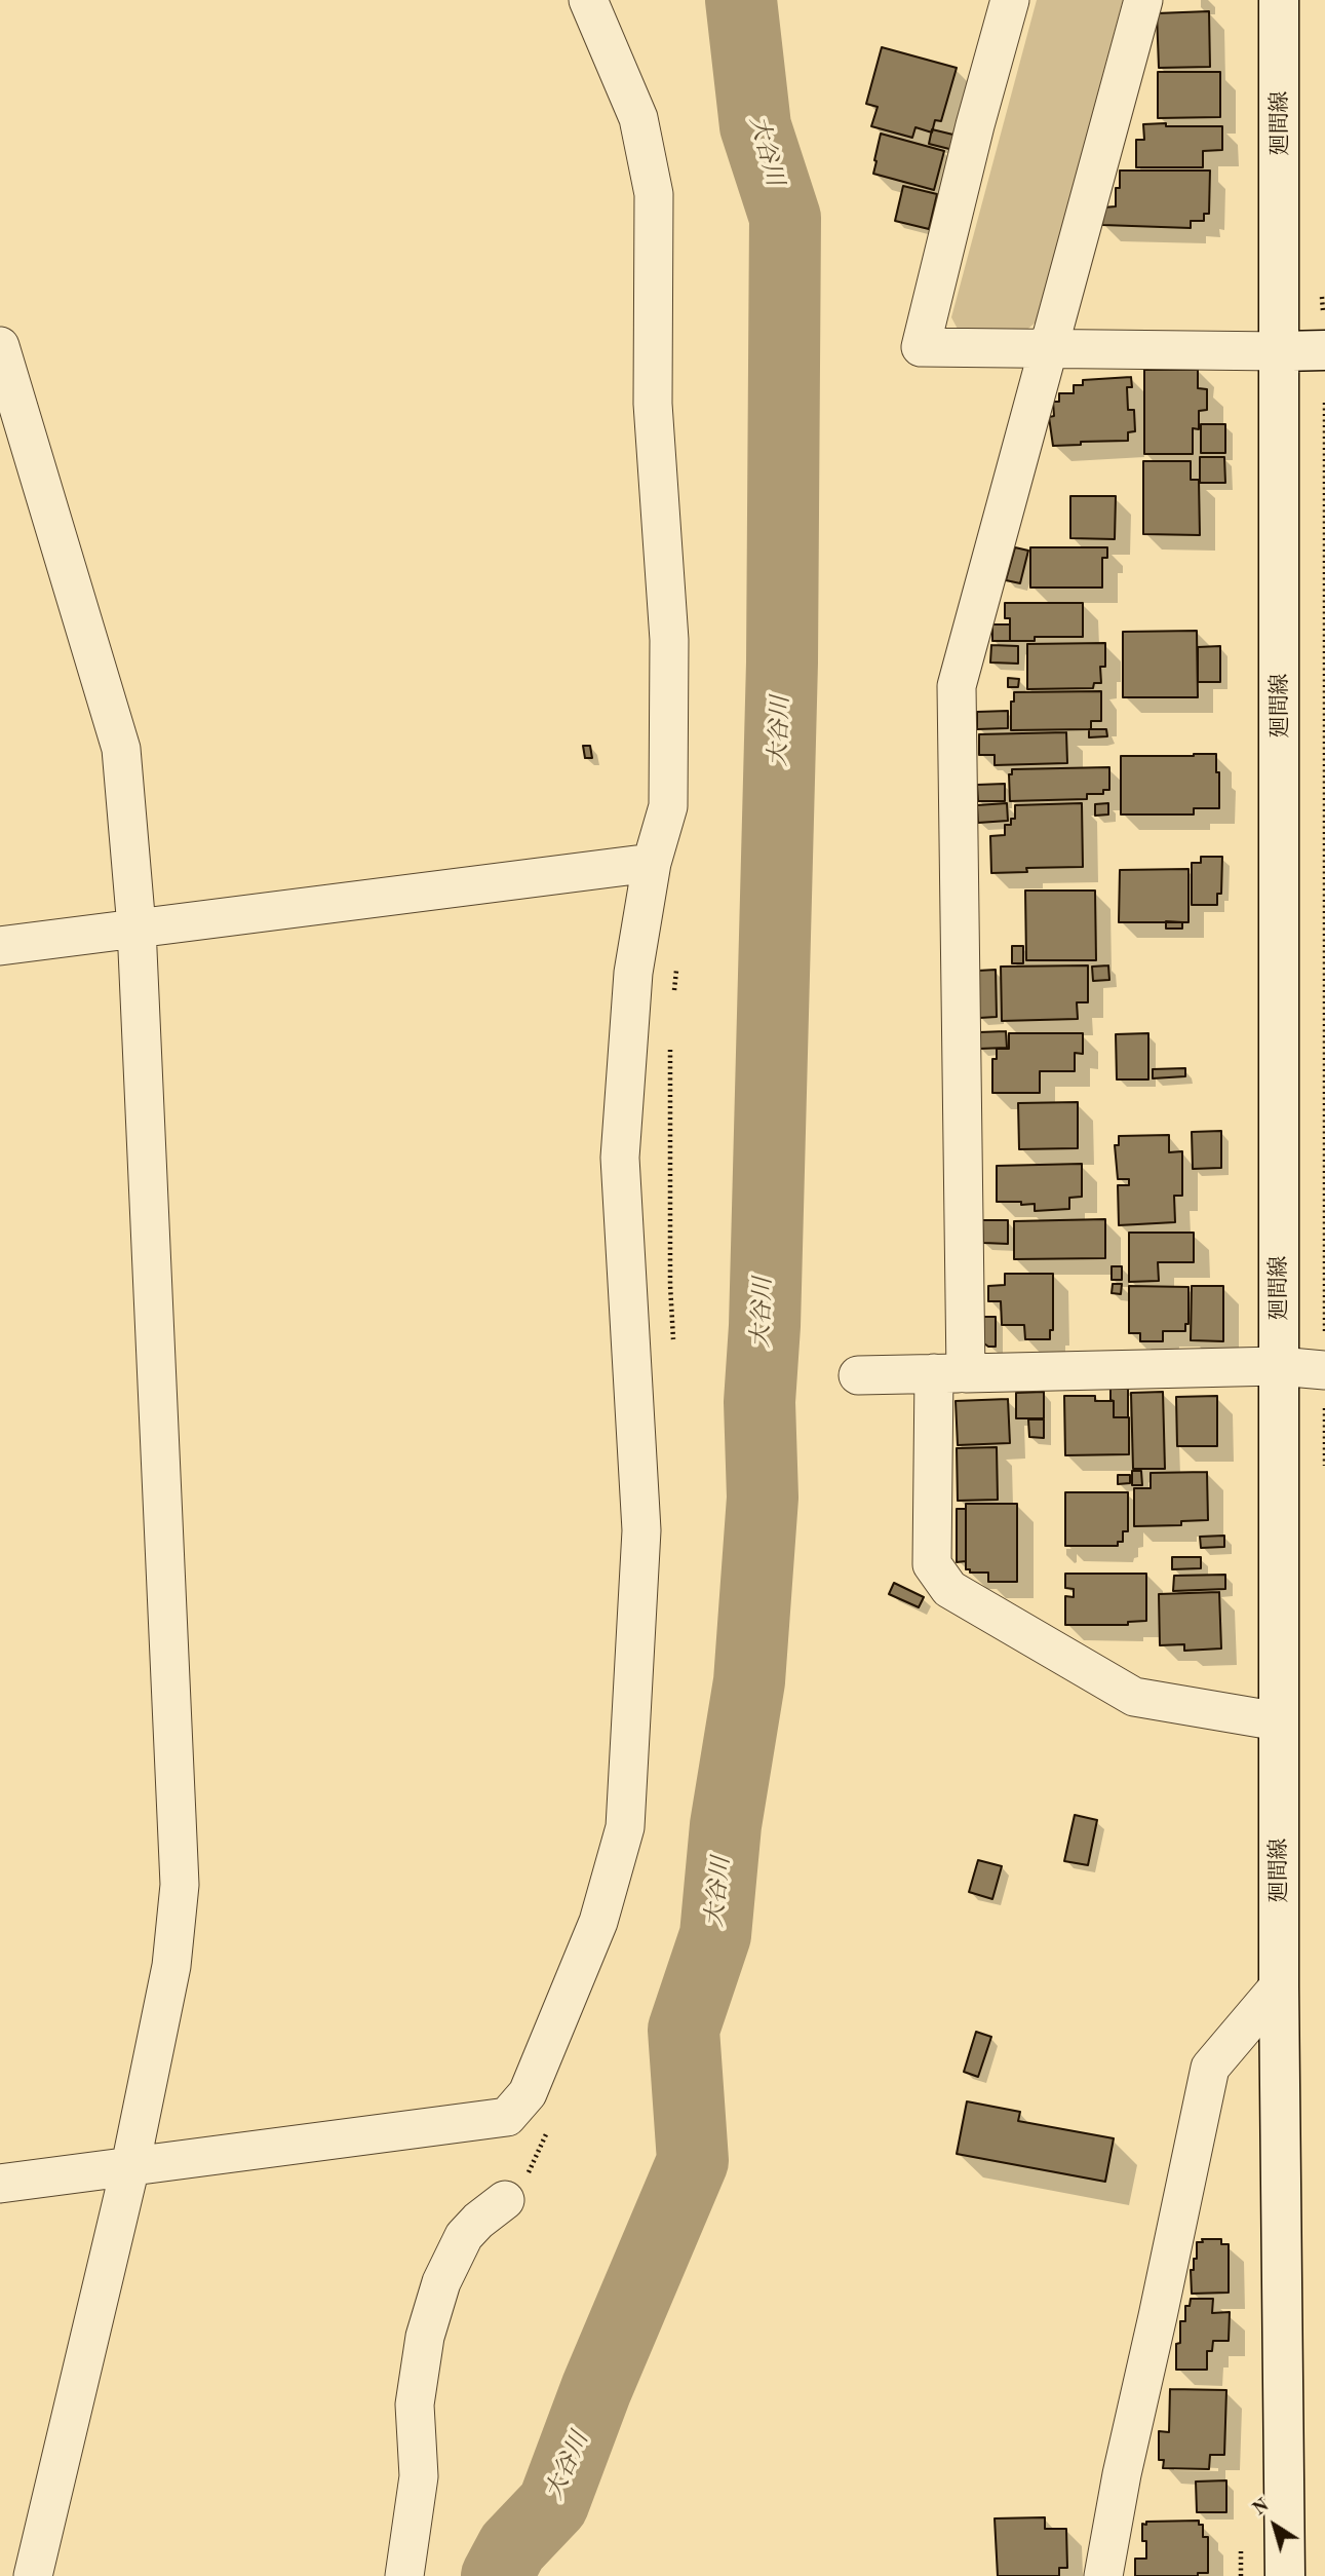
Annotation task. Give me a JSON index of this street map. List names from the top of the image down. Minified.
{"streets":{"street":["廻間線"]},"water":["大谷川"],"north":"top left"}
